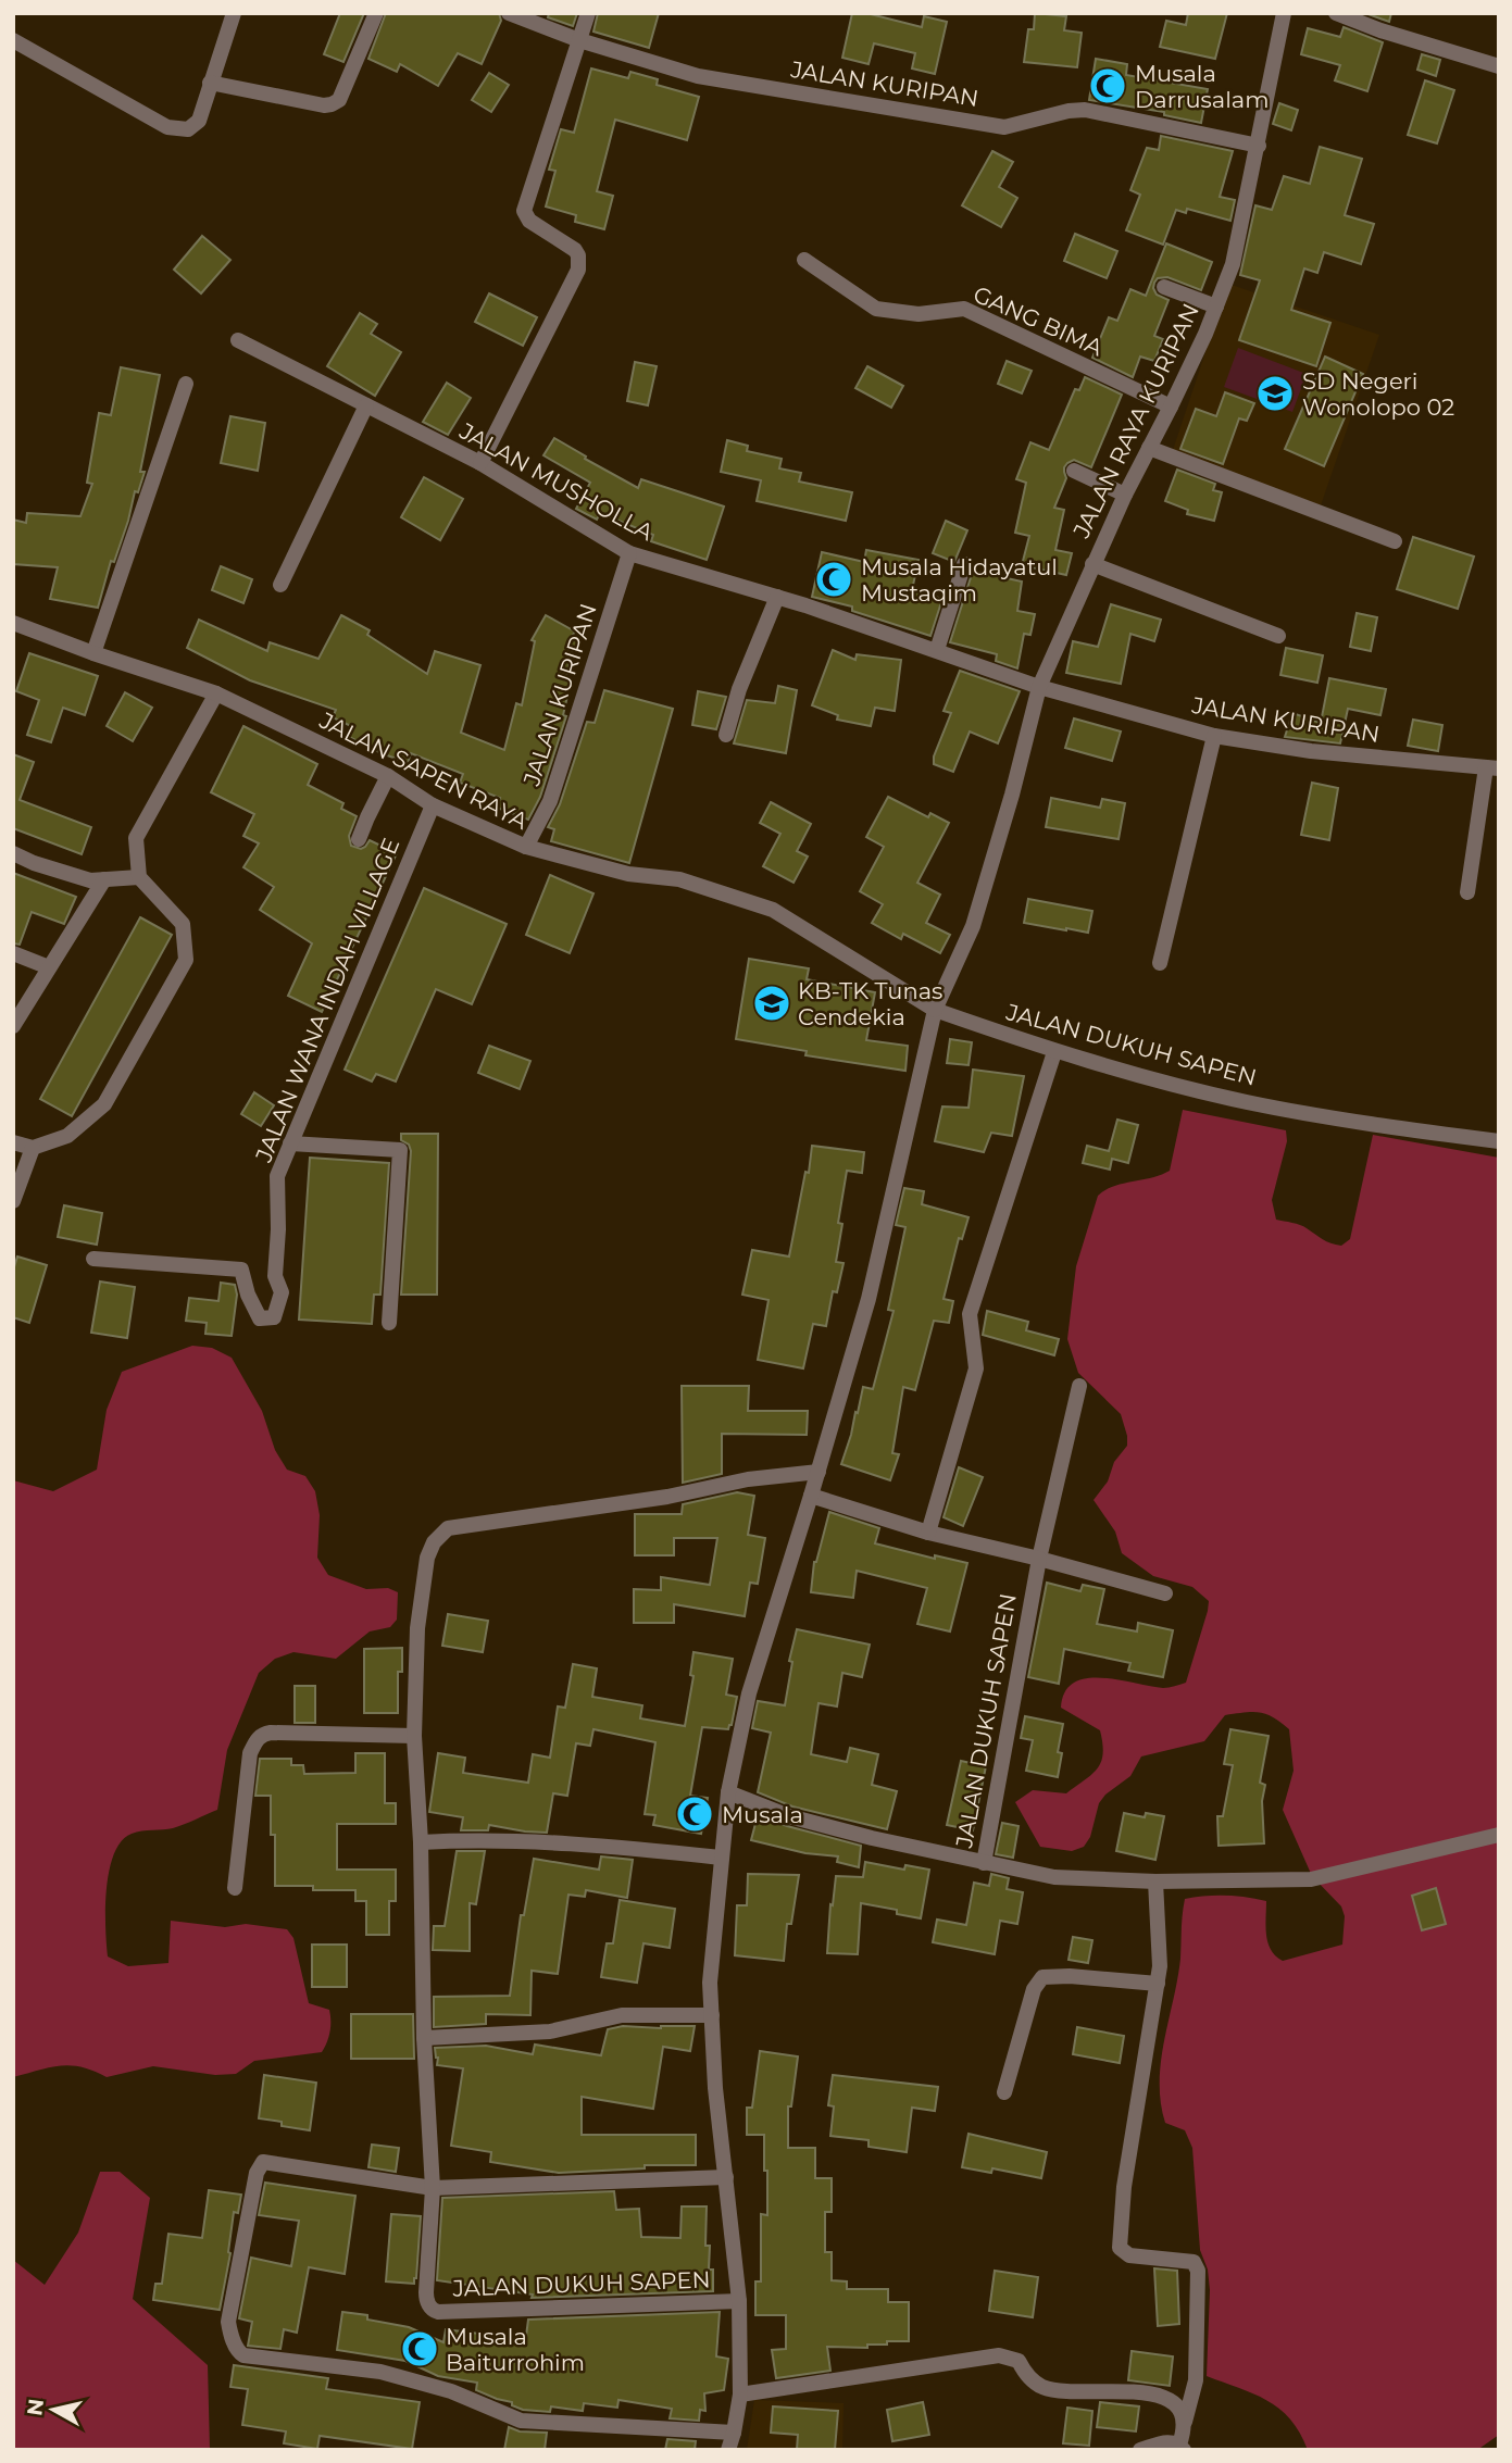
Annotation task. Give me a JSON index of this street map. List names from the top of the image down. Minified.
{"streets":{"street":["JALAN KURIPAN","GANG BIMA","JALAN RAYA KURIPAN","JALAN MUSHOLLA","JALAN SAPEN RAYA","JALAN WANA INDAH VILLAGE","JALAN DUKUH SAPEN"]},"crossings":[["JALAN KURIPAN","JALAN RAYA KURIPAN"],["JALAN KURIPAN","JALAN MUSHOLLA"],["JALAN KURIPAN","JALAN SAPEN RAYA"],["GANG BIMA","JALAN RAYA KURIPAN"],["JALAN RAYA KURIPAN","JALAN MUSHOLLA"],["JALAN RAYA KURIPAN","JALAN SAPEN RAYA"],["JALAN RAYA KURIPAN","JALAN DUKUH SAPEN"],["JALAN SAPEN RAYA","JALAN WANA INDAH VILLAGE"],["JALAN SAPEN RAYA","JALAN DUKUH SAPEN"]],"places":{"mosque":["Musala Darrusalam","Musala Hidayatul Mustaqim","Musala","Musala Baiturrohim"],"school or university":["SD Negeri Wonolopo 02","KB-TK Tunas Cendekia"]},"north":"left"}
